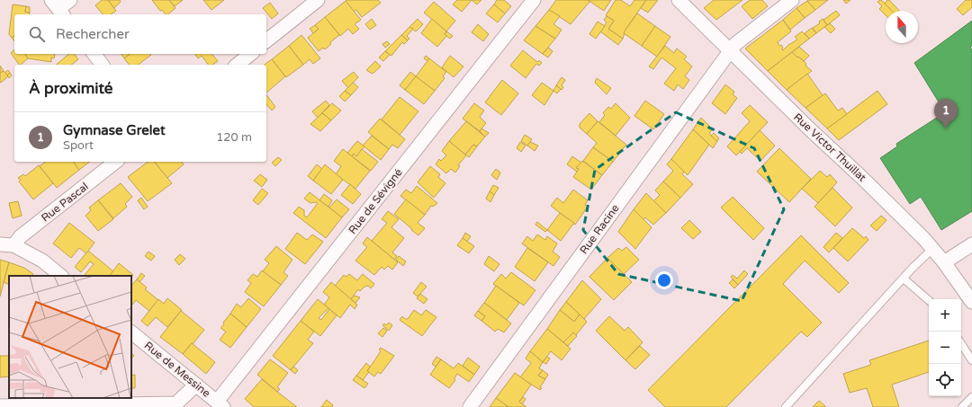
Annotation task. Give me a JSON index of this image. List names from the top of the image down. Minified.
{"streets":{"street":["Rue Victor Thuillat","Rue de Sévigné","Rue Pascal","Rue Racine","Rue de Messine"]},"crossings":[["Rue Victor Thuillat","Rue Racine"],["Rue de Sévigné","Rue de Messine"]],"north":"top","page":{"search":"Rechercher","heading":"À proximité","pins":"1","list":[{"mark":"1","name":"Gymnase Grelet","note":"Sport","value":"120 m"}],"map_buttons":["+","−"]}}
